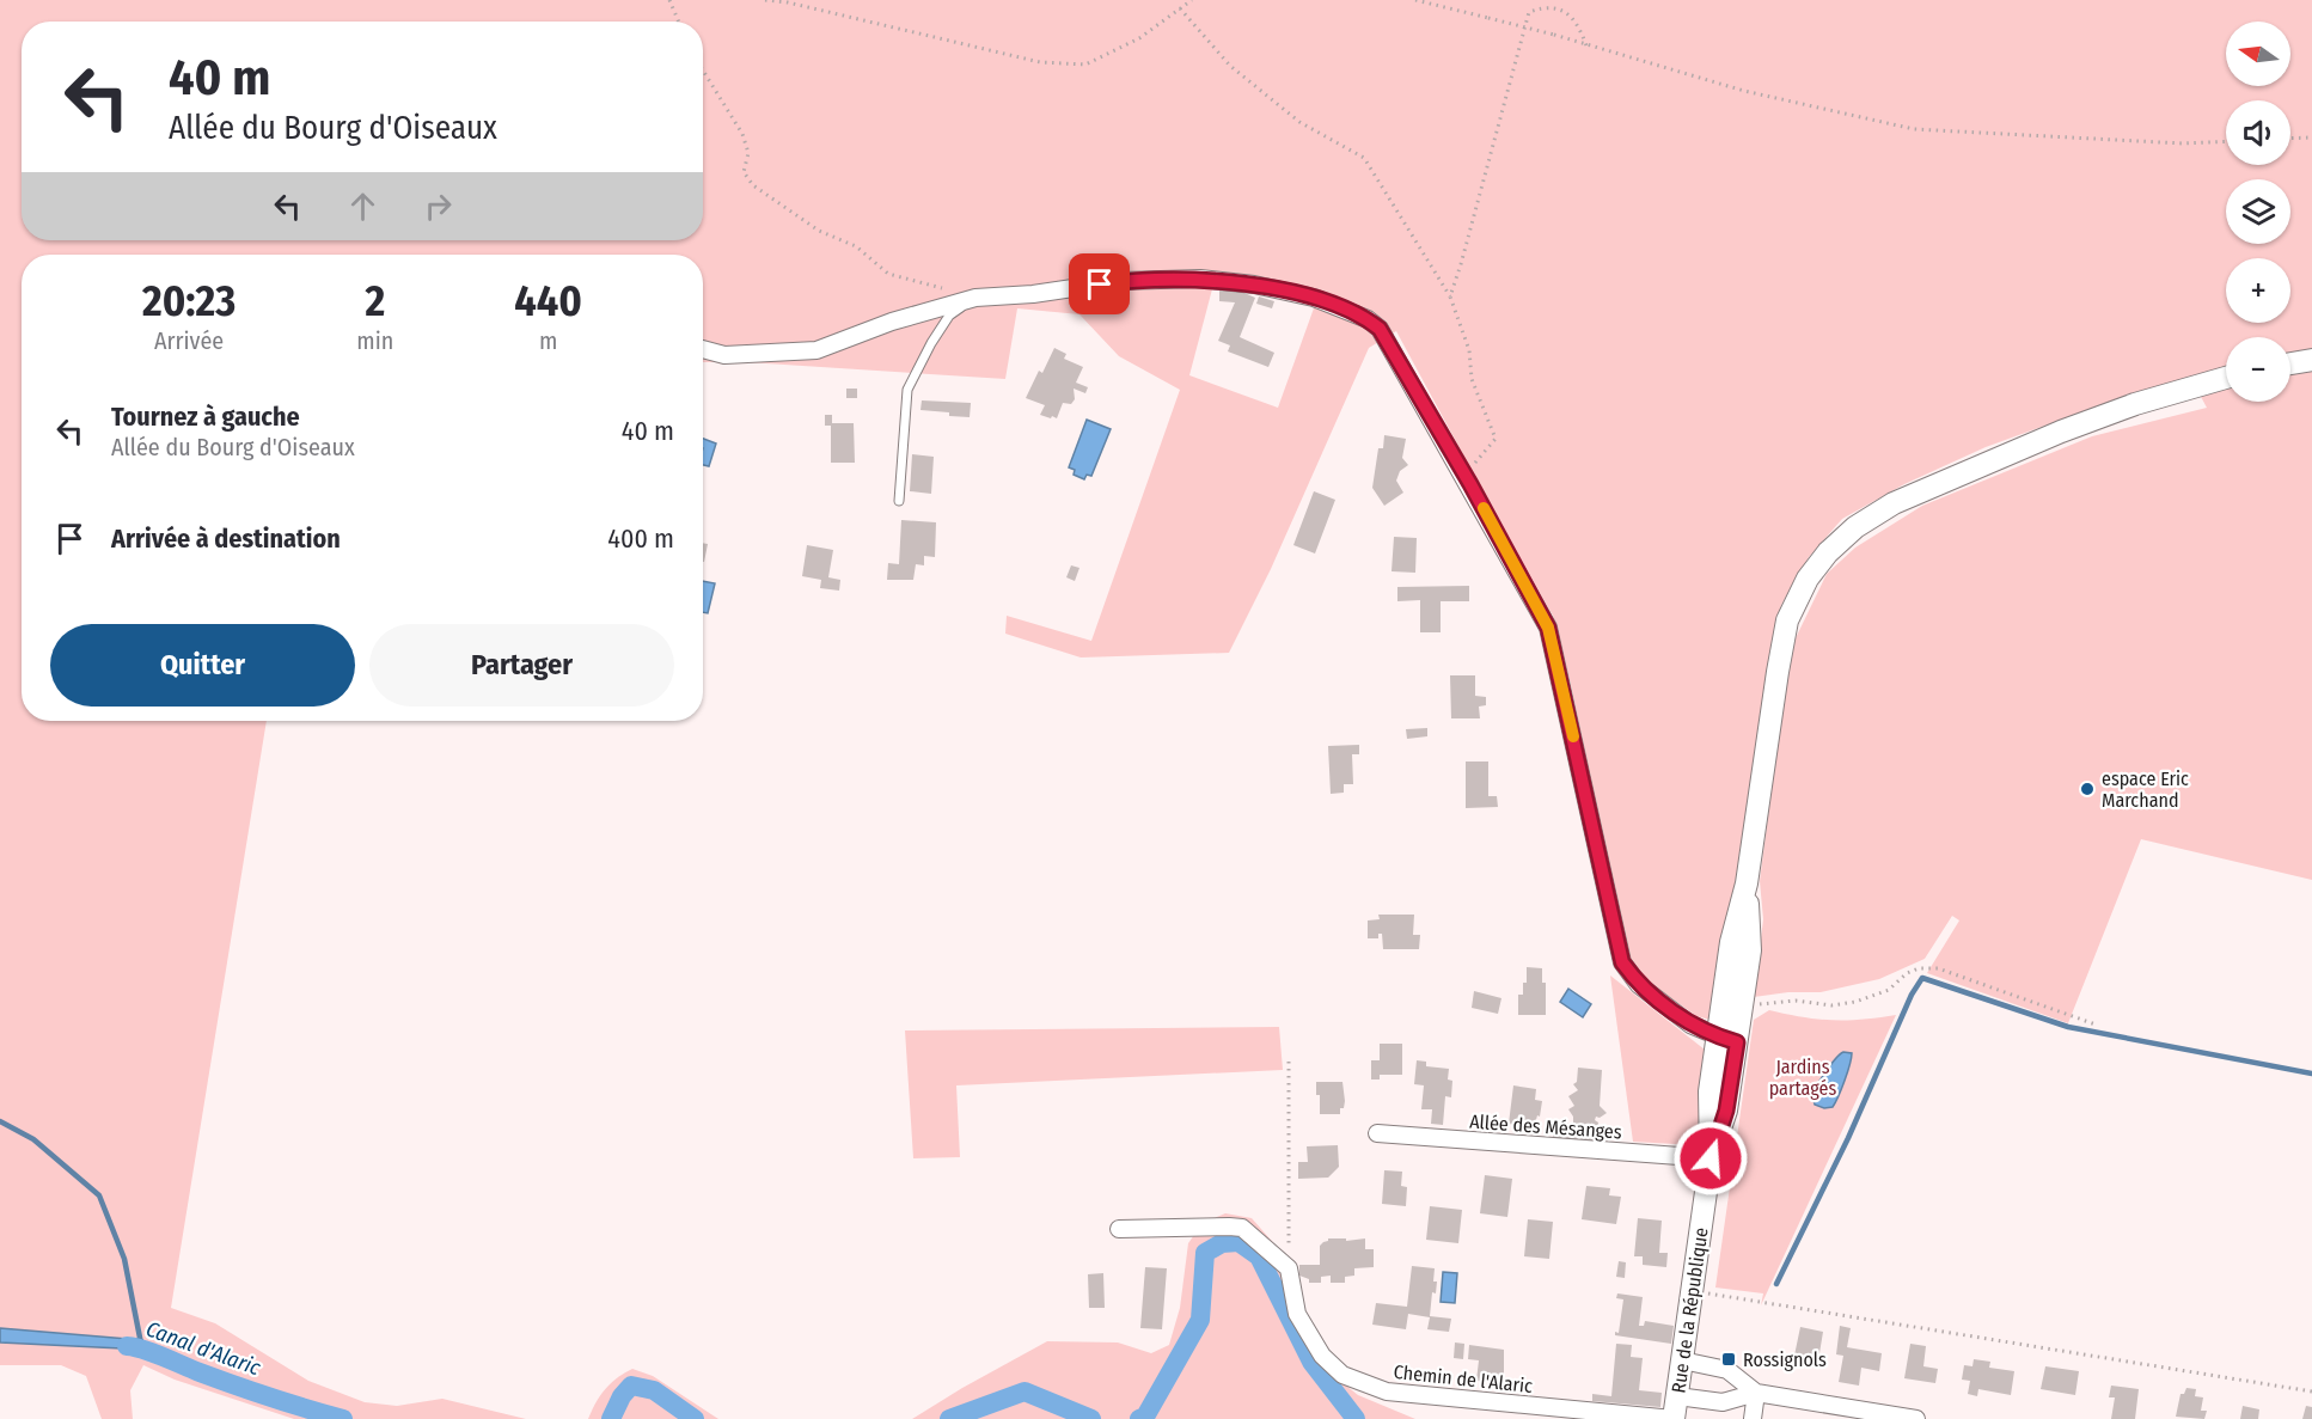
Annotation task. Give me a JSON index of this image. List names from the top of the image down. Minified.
{"streets":{"street":["Allée des Mésanges","Rue de la République","Chemin de l'Alaric"]},"crossings":[["Allée des Mésanges","Rue de la République"],["Rue de la République","Chemin de l'Alaric"]],"water":["Canal d'Alaric"],"parks":["Jardins partagés"],"places":{"other":["espace Eric Marchand"],"transit":["Rossignols"]},"north":"left","page":{"map_buttons":["+","−"],"turn":["40 m","Allée du Bourg d'Oiseaux"],"eta":["20:23","Arrivée","2","min","440","m"],"list":[{"name":"Tournez à gauche","note":"Allée du Bourg d'Oiseaux","value":"40 m"},{"name":"Arrivée à destination","value":"400 m"}],"buttons":["Quitter","Partager"]}}
